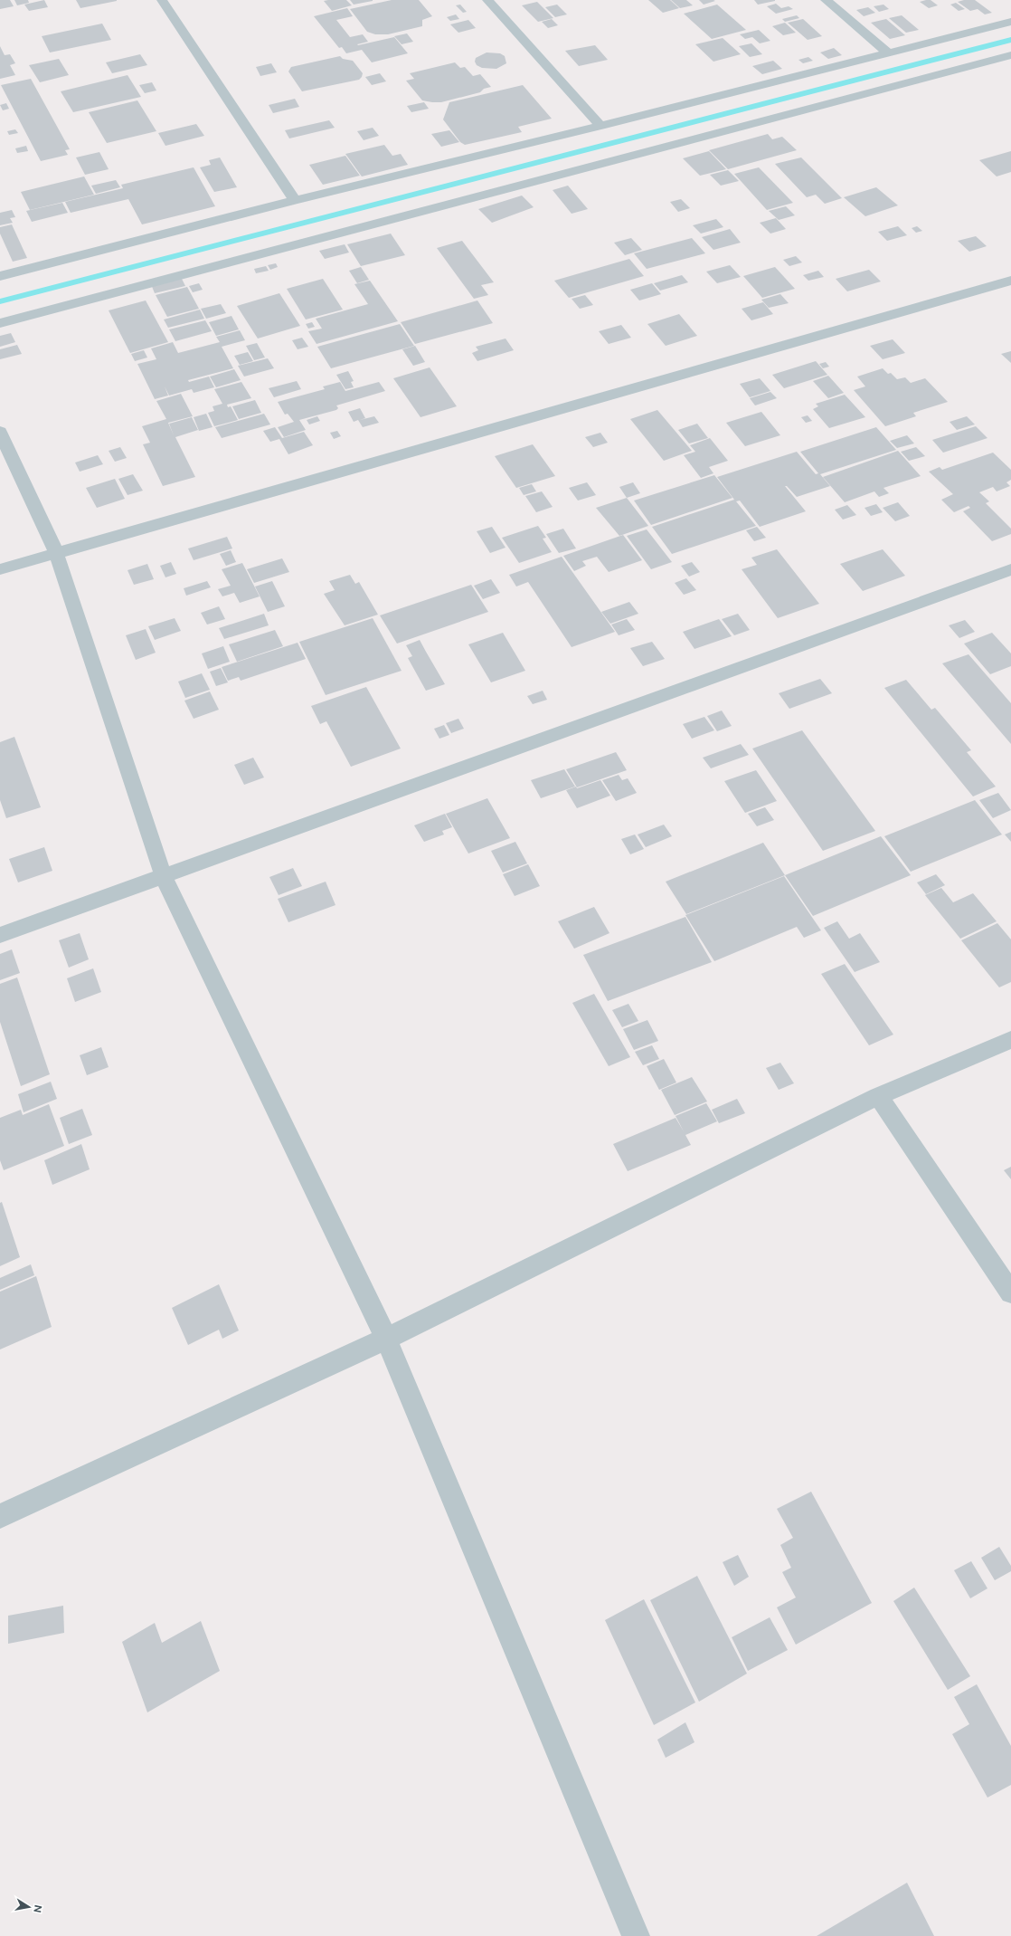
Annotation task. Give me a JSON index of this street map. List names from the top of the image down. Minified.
{"north":"right"}
